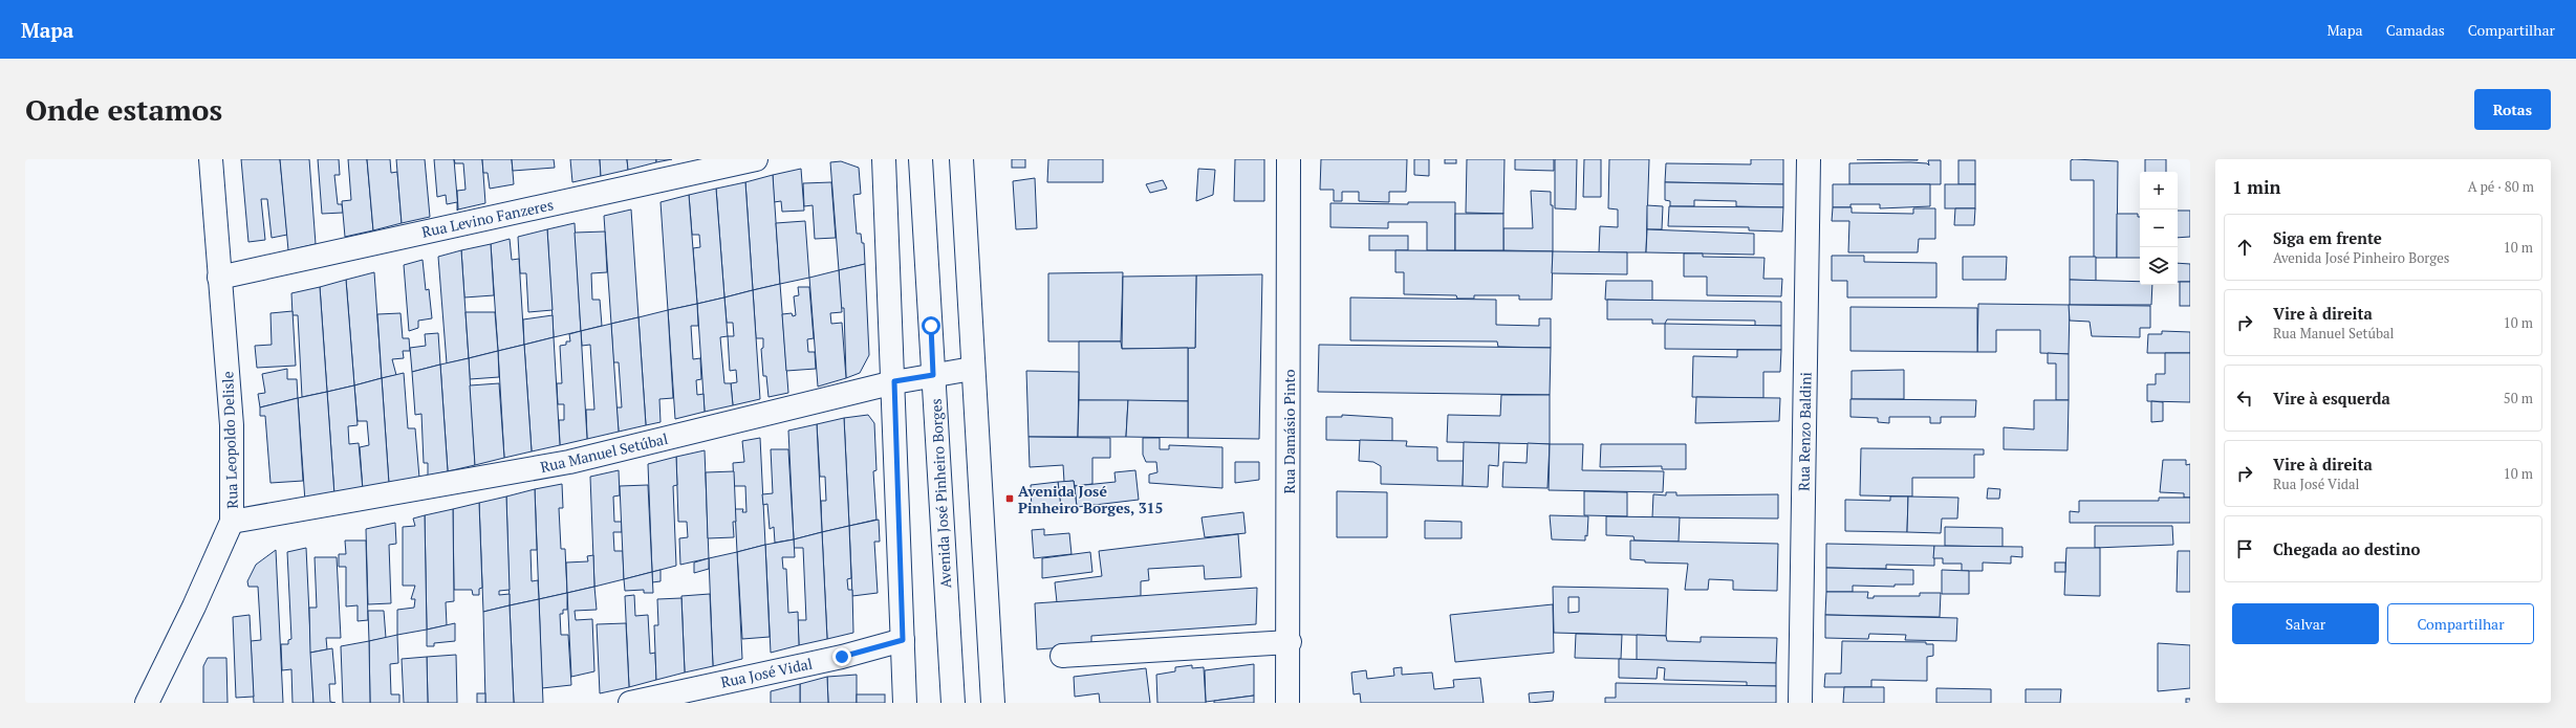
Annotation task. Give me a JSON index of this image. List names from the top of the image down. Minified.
{"streets":{"street":["Rua Levino Fanzeres","Rua Damásio Pinto","Rua Renzo Baldini","Rua Leopoldo Delisle","Rua Manuel Setúbal","Avenida José Pinheiro Borges","Rua José Vidal"]},"crossings":[["Rua Levino Fanzeres","Rua Leopoldo Delisle"],["Rua Leopoldo Delisle","Rua Manuel Setúbal"],["Rua Manuel Setúbal","Avenida José Pinheiro Borges"]],"places":{"transit":["Avenida José Pinheiro Borges, 315"]},"page":{"header":"Mapa","nav":["Mapa","Camadas","Compartilhar"],"buttons":["Rotas",["Salvar","Compartilhar"]],"title":"Onde estamos","heading":["1 min","A pé · 80 m"],"map_buttons":["+","−"],"list":[["Siga em frente","Avenida José Pinheiro Borges","10 m"],["Vire à direita","Rua Manuel Setúbal","10 m"],["Vire à esquerda","50 m"],["Vire à direita","Rua José Vidal","10 m"],"Chegada ao destino"]}}
